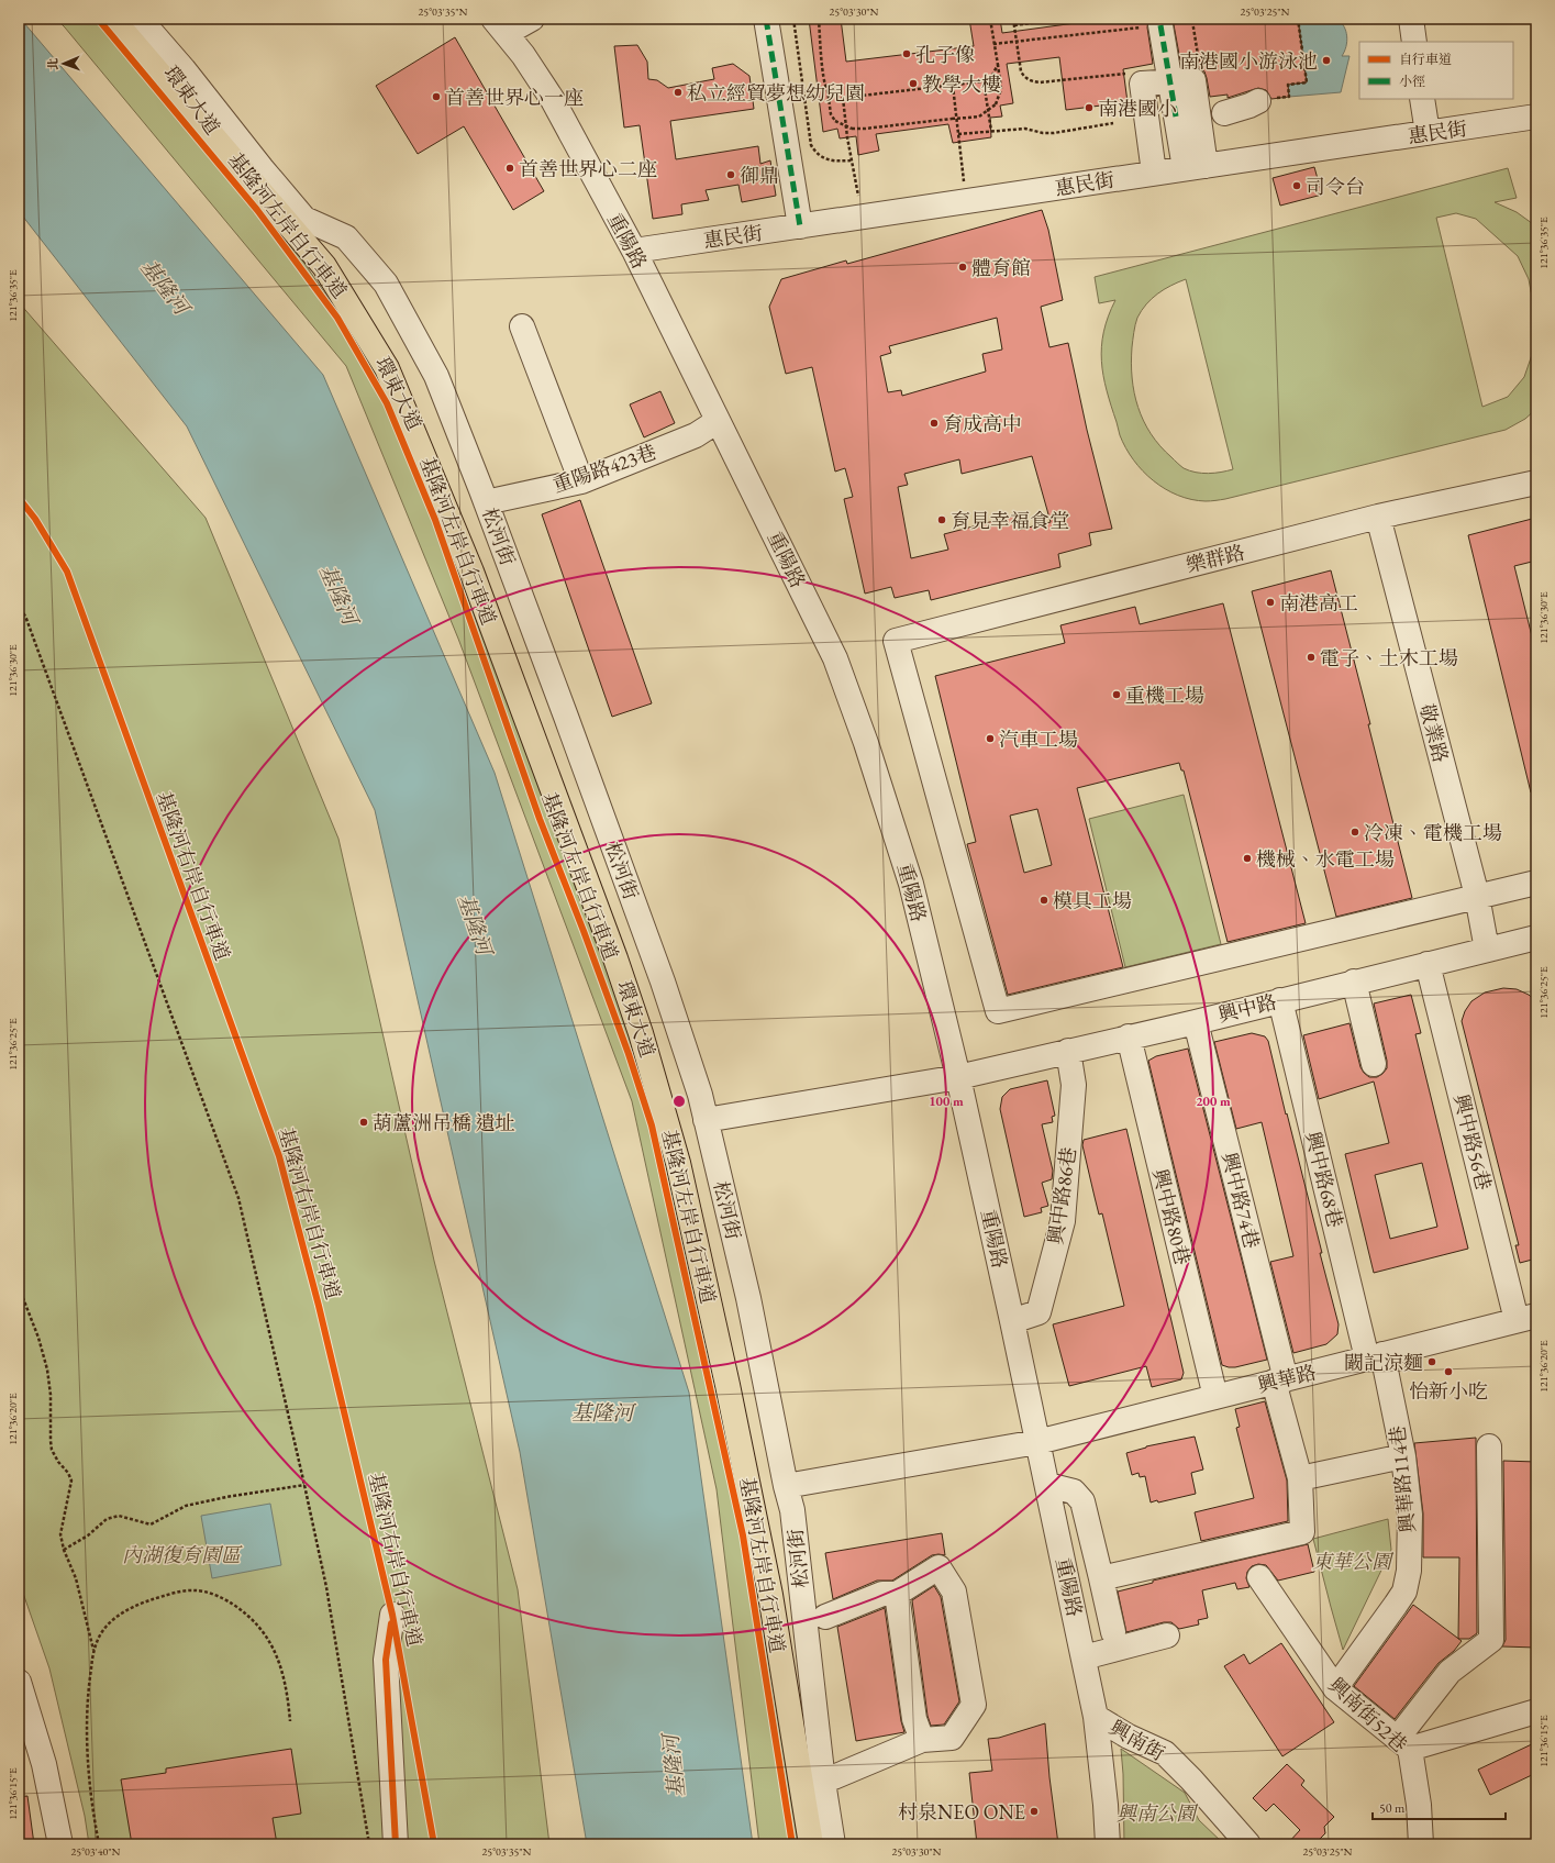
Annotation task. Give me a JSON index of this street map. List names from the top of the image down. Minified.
{"streets":{"highway":["環東大道"],"street":["惠民街","重陽路","重陽路423巷","松河街","樂群路","敬業路","興中路","興中路56巷","興中路68巷","興中路86巷","興中路74巷","興中路80巷","興華路","興華路114巷","興南街52巷","興南街"],"cycle path":["基隆河左岸自行車道","基隆河右岸自行車道"]},"crossings":[["惠民街","重陽路"],["重陽路","重陽路423巷"],["重陽路","興中路"],["重陽路","興中路86巷"],["重陽路","興華路"],["重陽路","興南街"],["重陽路423巷","松河街"],["松河街","興中路"],["松河街","興華路"],["樂群路","敬業路"],["敬業路","興中路"],["興中路","興中路56巷"],["興中路","興中路68巷"],["興中路","興中路86巷"],["興中路","興中路74巷"],["興中路","興中路80巷"],["興中路56巷","興華路"],["興中路68巷","興華路"],["興中路68巷","興華路114巷"],["興中路74巷","興華路"],["興中路80巷","興華路"],["興華路","興華路114巷"],["興華路114巷","興南街52巷"]],"water":["基隆河"],"parks":["內湖復育園區","東華公園","興南公園"],"places":["孔子像","南港國小游泳池","教學大樓","私立經貿夢想幼兒園","首善世界心一座","南港國小","首善世界心二座","御鼎","司令台","體育館","育成高中","育見幸福食堂","南港高工","電子、土木工場","重機工場","汽車工場","冷凍、電機工場","機械、水電工場","模具工場","葫蘆洲吊橋 遺址","闞記涼麵","怡新小吃","村泉NEO ONE"],"legend":["自行車道","小徑"],"scale_bar":"50 m","north":"left","coordinates":["25°03'35\"N","25°03'30\"N","25°03'25\"N","121°36'35\"E","121°36'30\"E","121°36'25\"E","121°36'20\"E","121°36'15\"E","25°03'40\"N"],"rings":["100 m","200 m"]}
